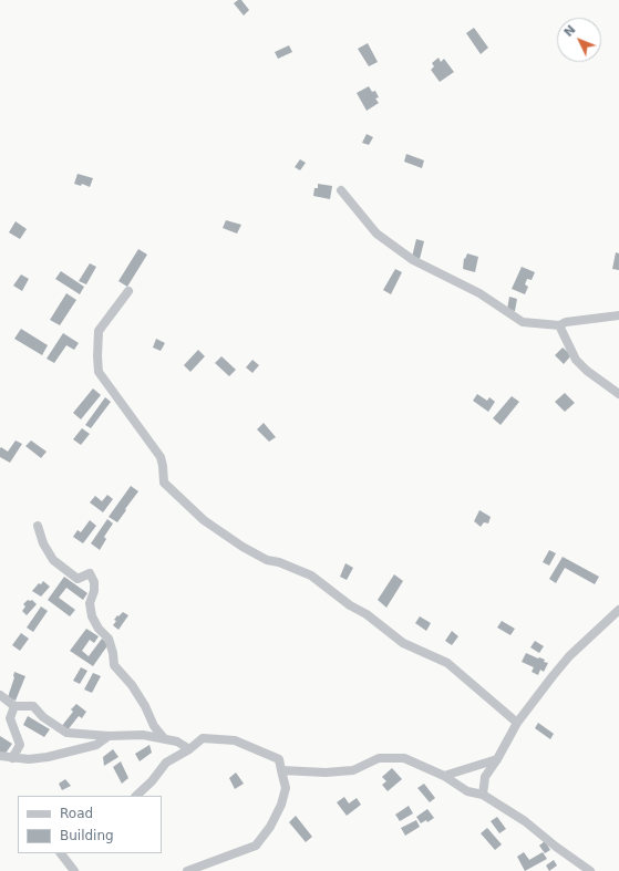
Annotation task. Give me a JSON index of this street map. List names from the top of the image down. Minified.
{"legend":["Road","Building"],"north":"top left"}
